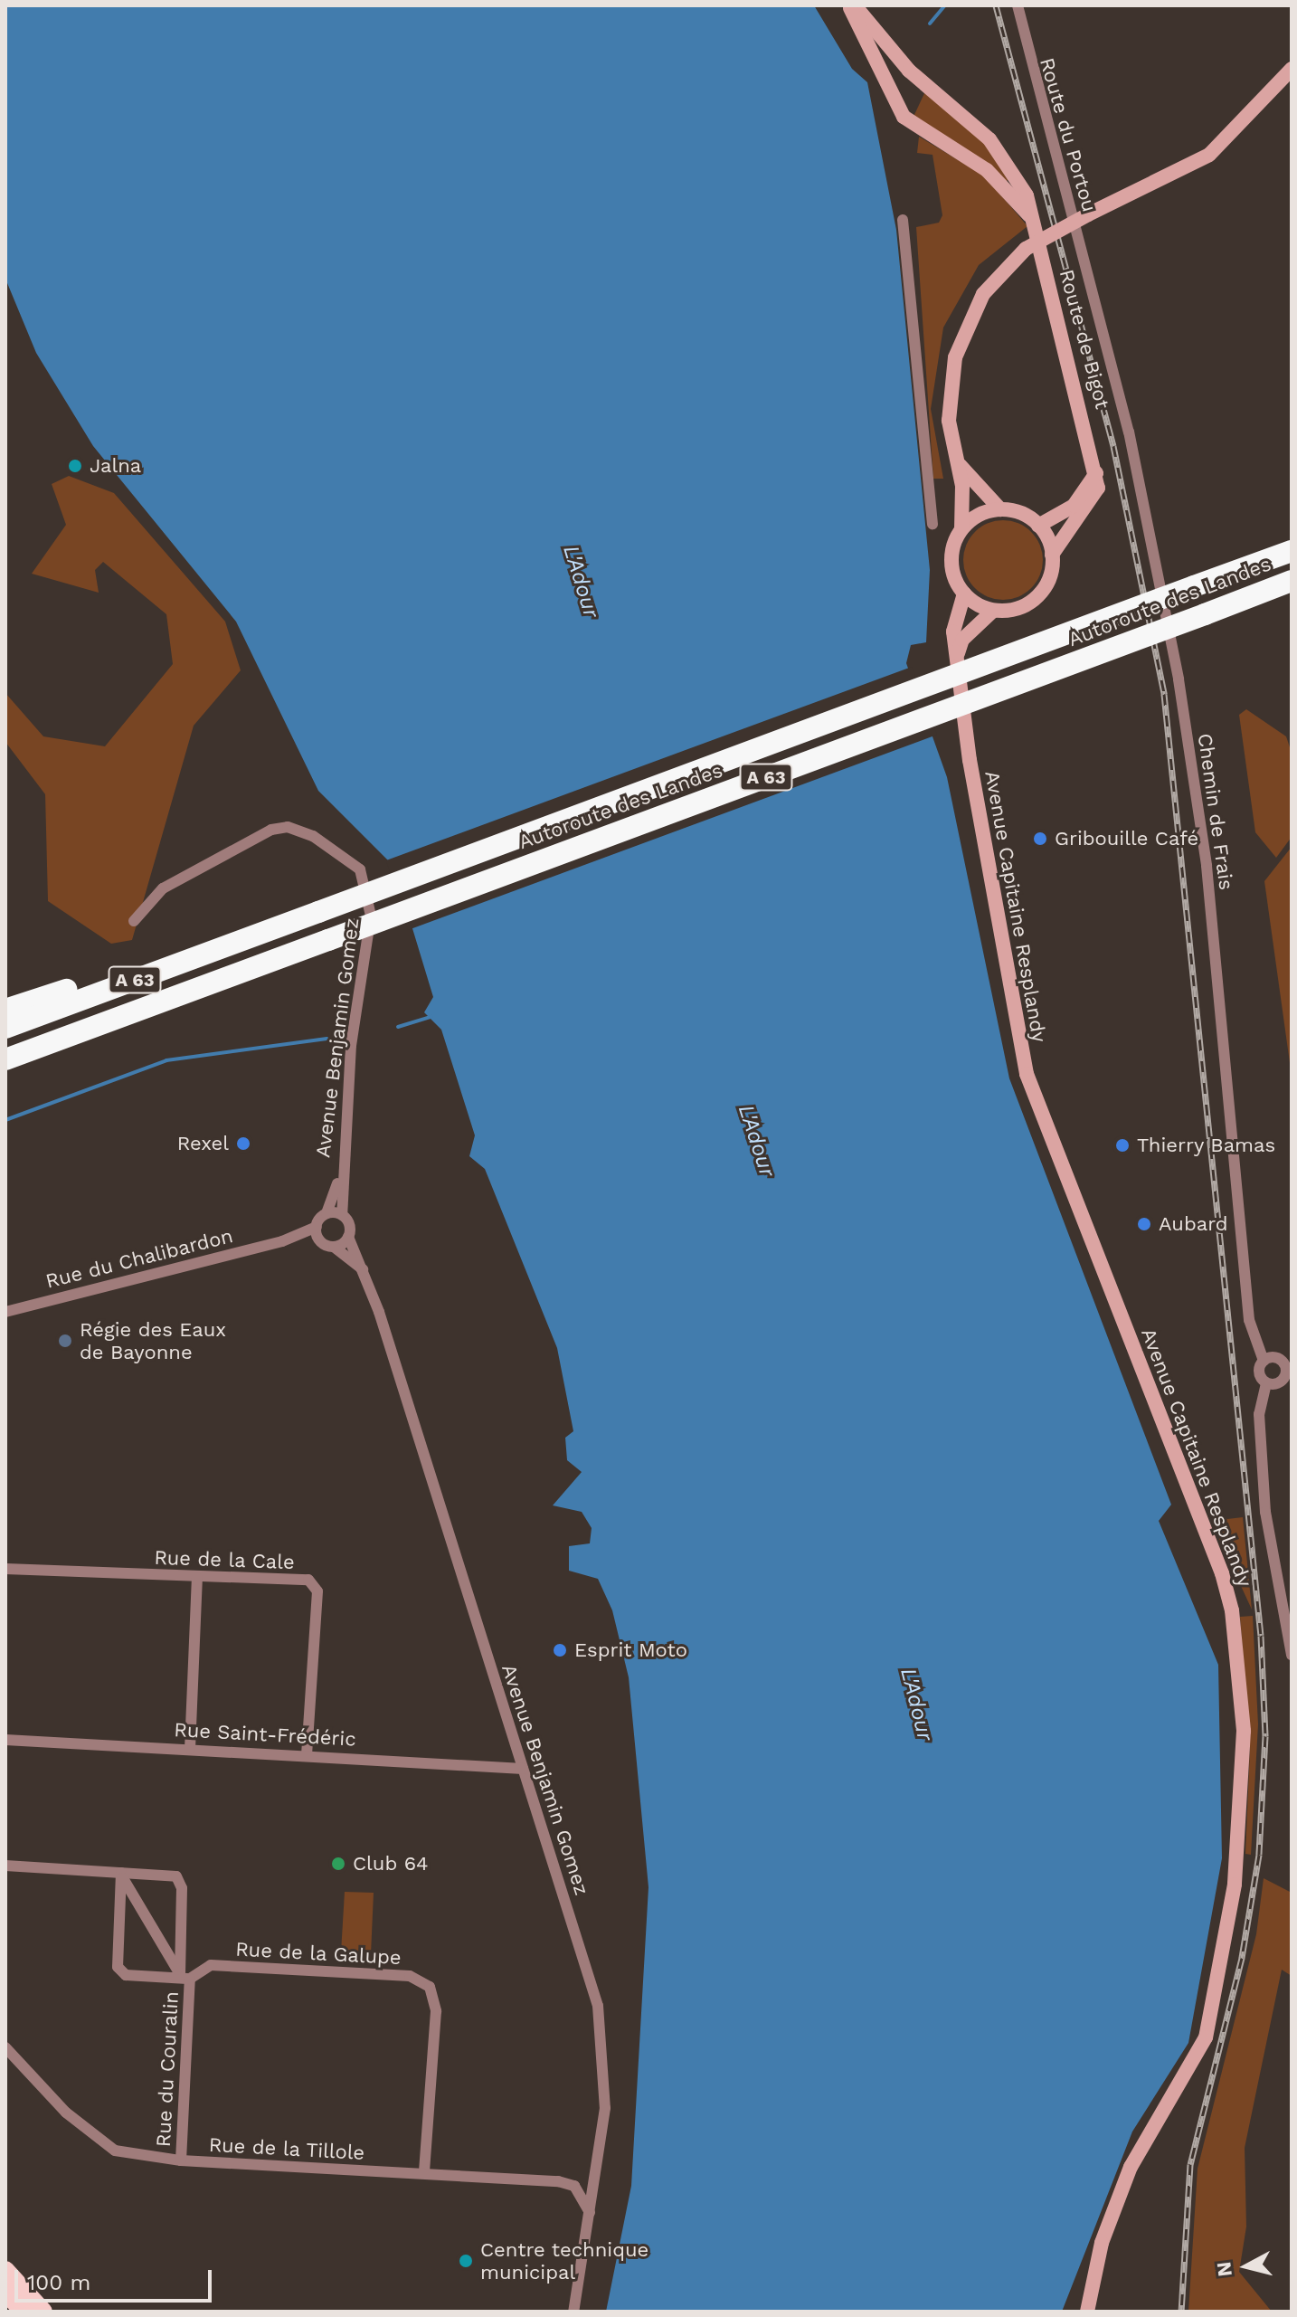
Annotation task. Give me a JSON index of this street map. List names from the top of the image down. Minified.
{"streets":{"highway":["Autoroute des Landes","A 63"],"main road":["Route de Bigot","Avenue Capitaine Resplandy"],"street":["Route du Portou","Chemin de Frais","Avenue Benjamin Gomez","Rue du Chalibardon","Rue de la Cale","Rue Saint-Frédéric","Rue de la Galupe","Rue du Couralin","Rue de la Tillole"]},"crossings":[["Route du Portou","Chemin de Frais"],["Route de Bigot","Avenue Capitaine Resplandy"],["Avenue Benjamin Gomez","Rue du Chalibardon"],["Avenue Benjamin Gomez","Rue Saint-Frédéric"],["Avenue Benjamin Gomez","Rue de la Tillole"],["Rue de la Cale","Rue Saint-Frédéric"],["Rue de la Galupe","Rue du Couralin"],["Rue de la Galupe","Rue de la Tillole"],["Rue du Couralin","Rue de la Tillole"]],"water":["L'Adour"],"places":["Jalna","Gribouille Café","Rexel","Thierry Bamas","Aubard","Régie des Eaux de Bayonne","Esprit Moto","Club 64","Centre technique municipal"],"scale_bar":"100 m","north":"left"}
